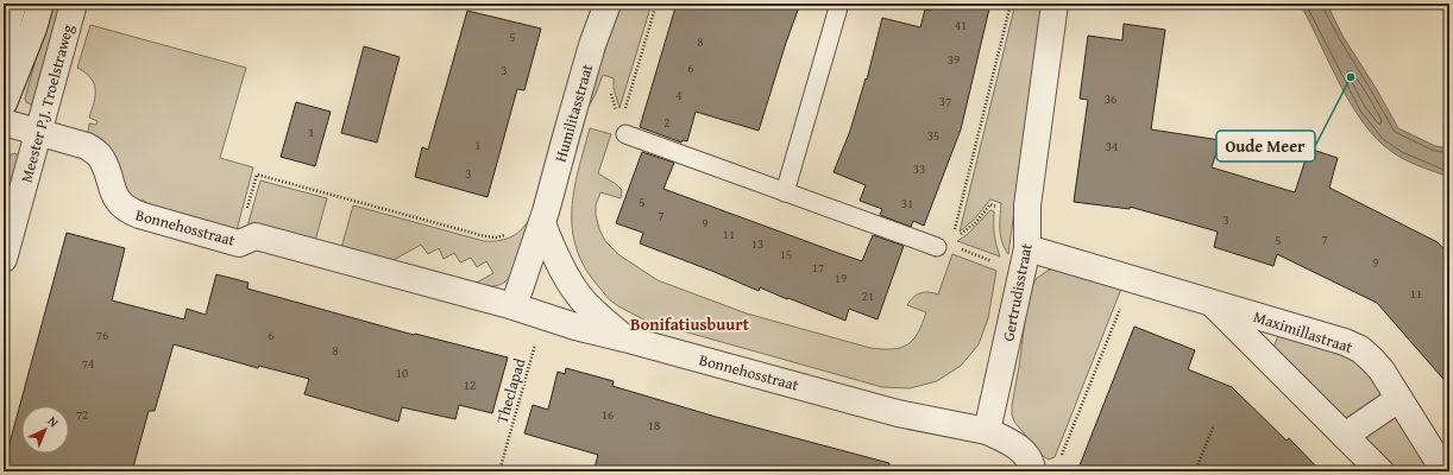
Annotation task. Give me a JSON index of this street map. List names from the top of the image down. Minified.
{"streets":{"street":["Meester P.J. Troelstraweg","Humilitasstraat","Bonnehosstraat","Gertrudisstraat","Maximillastraat"],"path":["Theclapad"]},"crossings":[["Meester P.J. Troelstraweg","Bonnehosstraat"],["Bonnehosstraat","Gertrudisstraat"],["Bonnehosstraat","Theclapad"],["Gertrudisstraat","Maximillastraat"]],"districts":["Bonifatiusbuurt"],"places":["Oude Meer"],"house_numbers":["41","5","8","39","6","3","4","36","37","2","1","35","1","34","33","3","5","31","7","3","9","11","7","5","13","15","9","17","19","11","21","76","6","8","74","10","12","72","16","18"],"north":"top right"}
